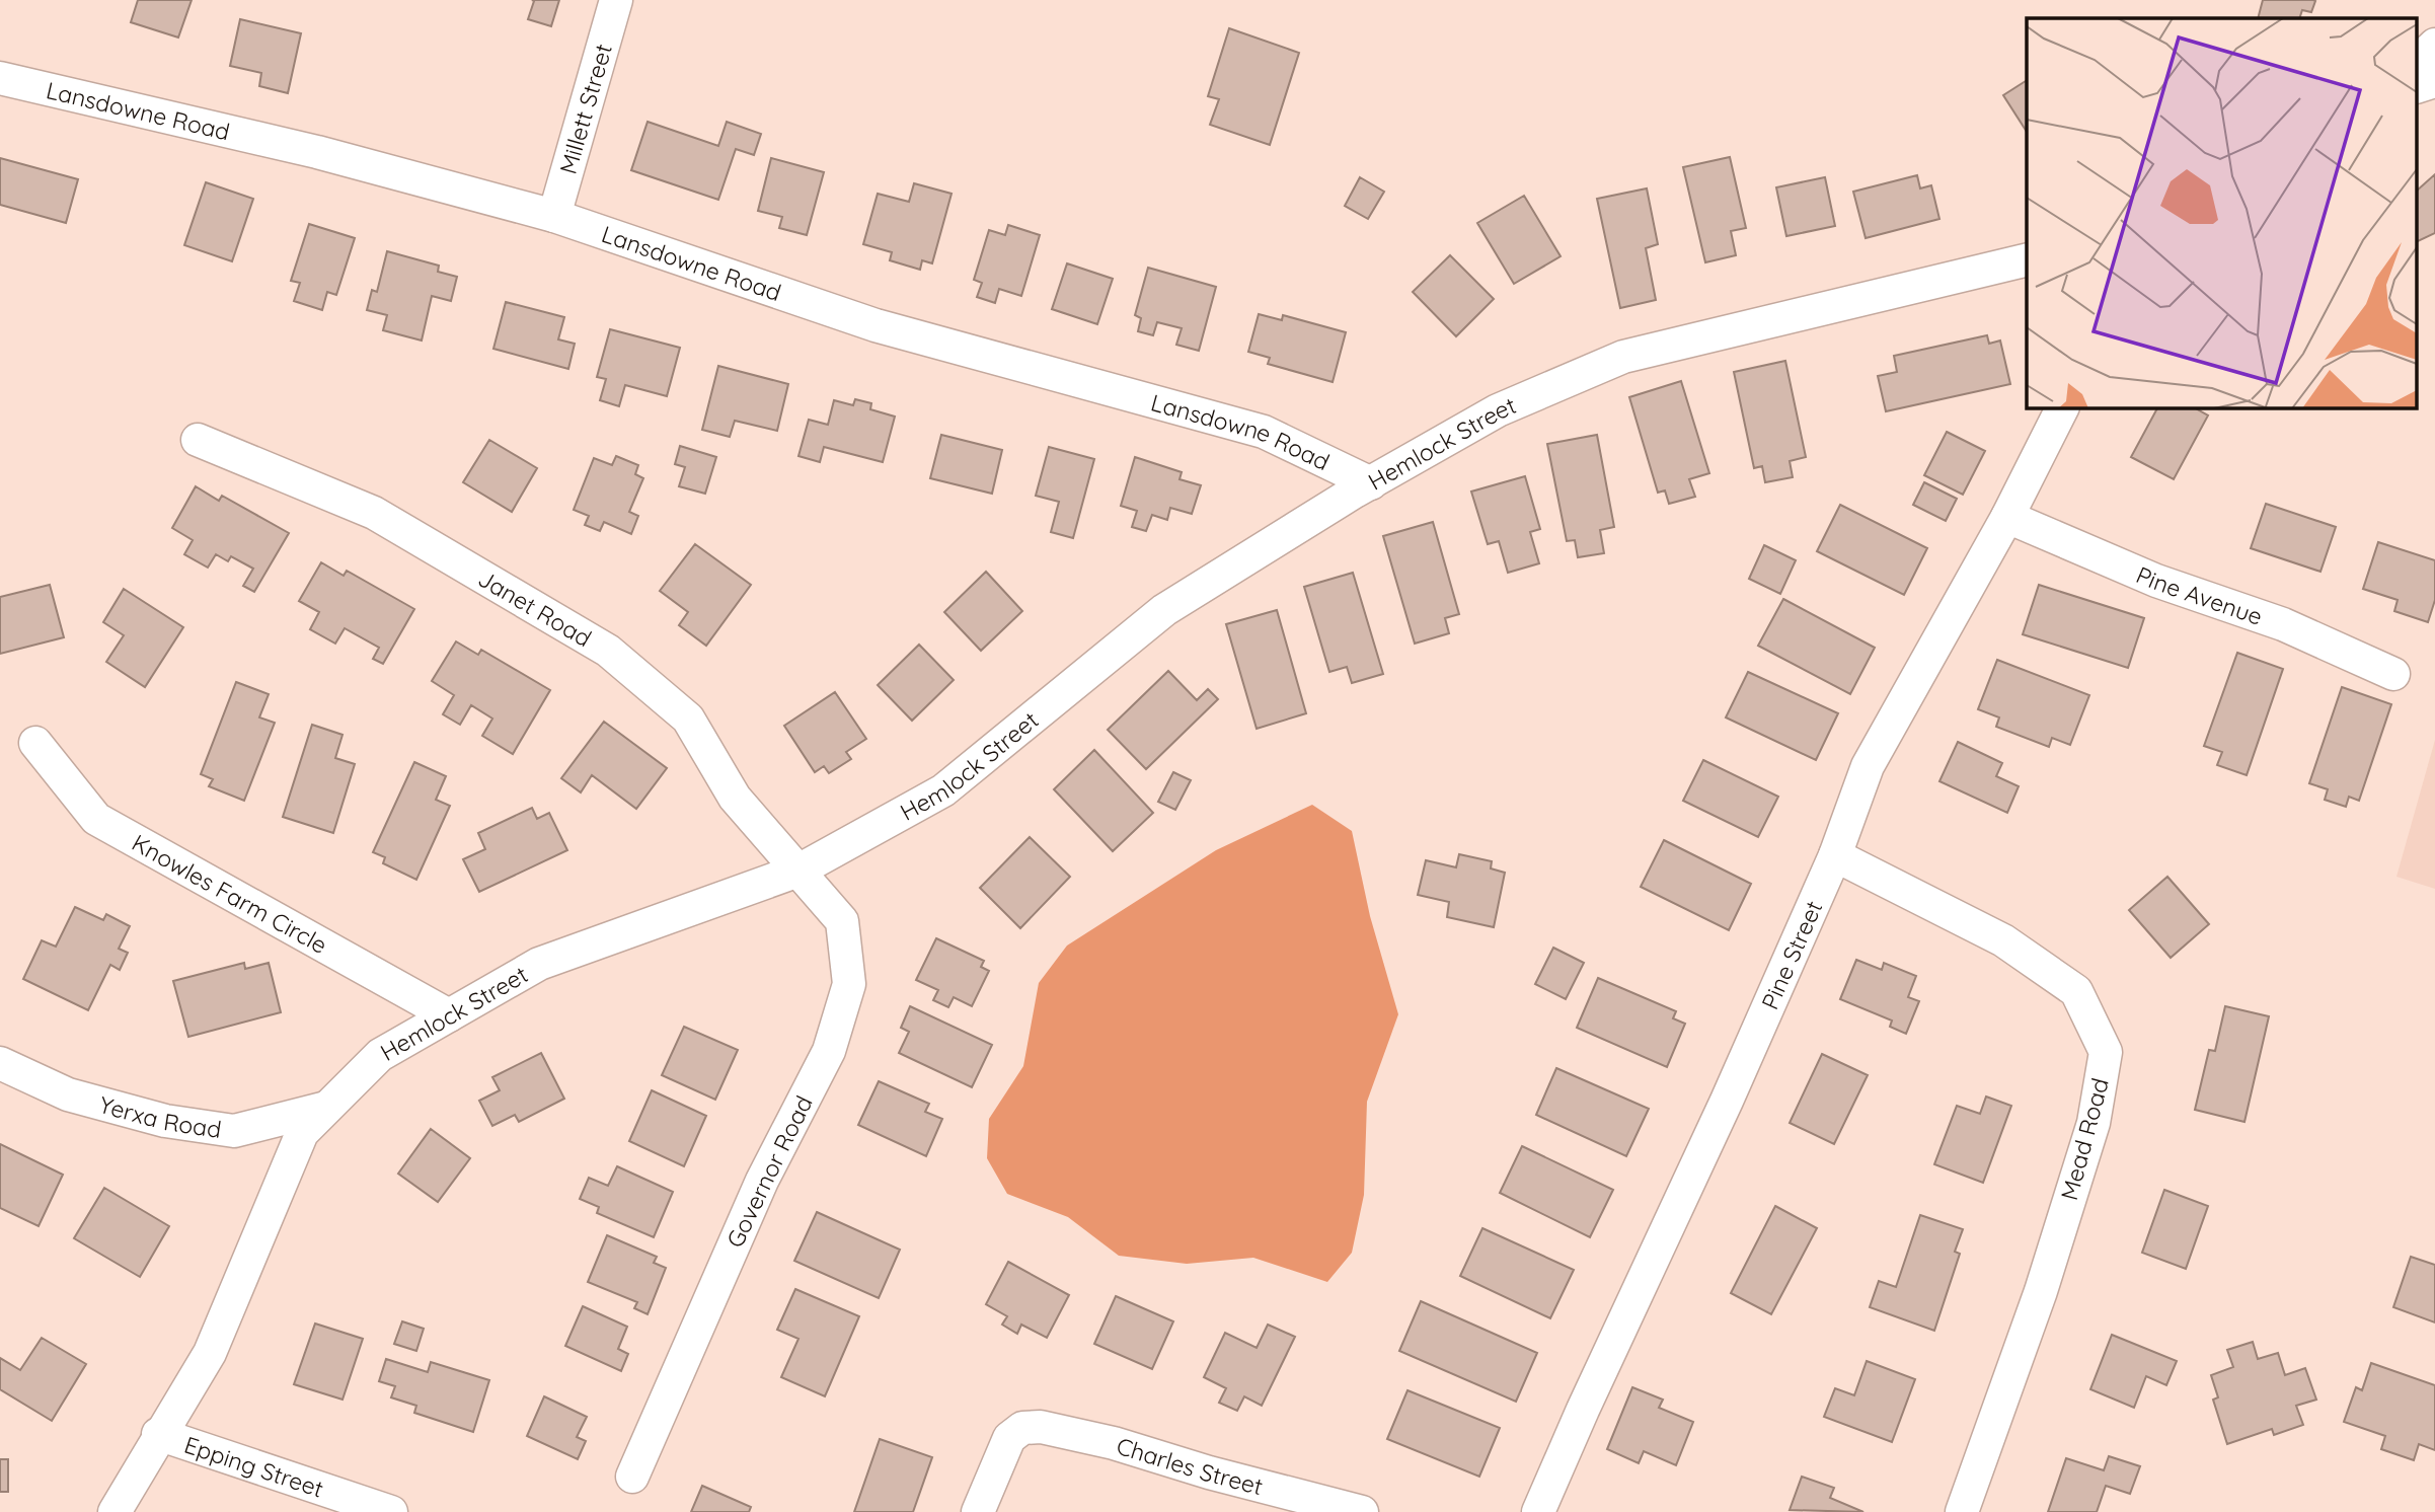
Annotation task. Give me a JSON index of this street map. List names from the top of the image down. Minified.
{"streets":{"street":["Millett Street","Lansdowne Road","Hemlock Street","Pine Avenue","Janet Road","Knowles Farm Circle","Pine Street","Yerxa Road","Mead Road","Governor Road","Charles Street","Epping Street"]},"crossings":[["Millett Street","Lansdowne Road"],["Lansdowne Road","Hemlock Street"],["Hemlock Street","Janet Road"],["Hemlock Street","Knowles Farm Circle"],["Hemlock Street","Yerxa Road"],["Hemlock Street","Governor Road"],["Hemlock Street","Epping Street"],["Pine Avenue","Pine Street"],["Janet Road","Governor Road"],["Pine Street","Mead Road"]]}
